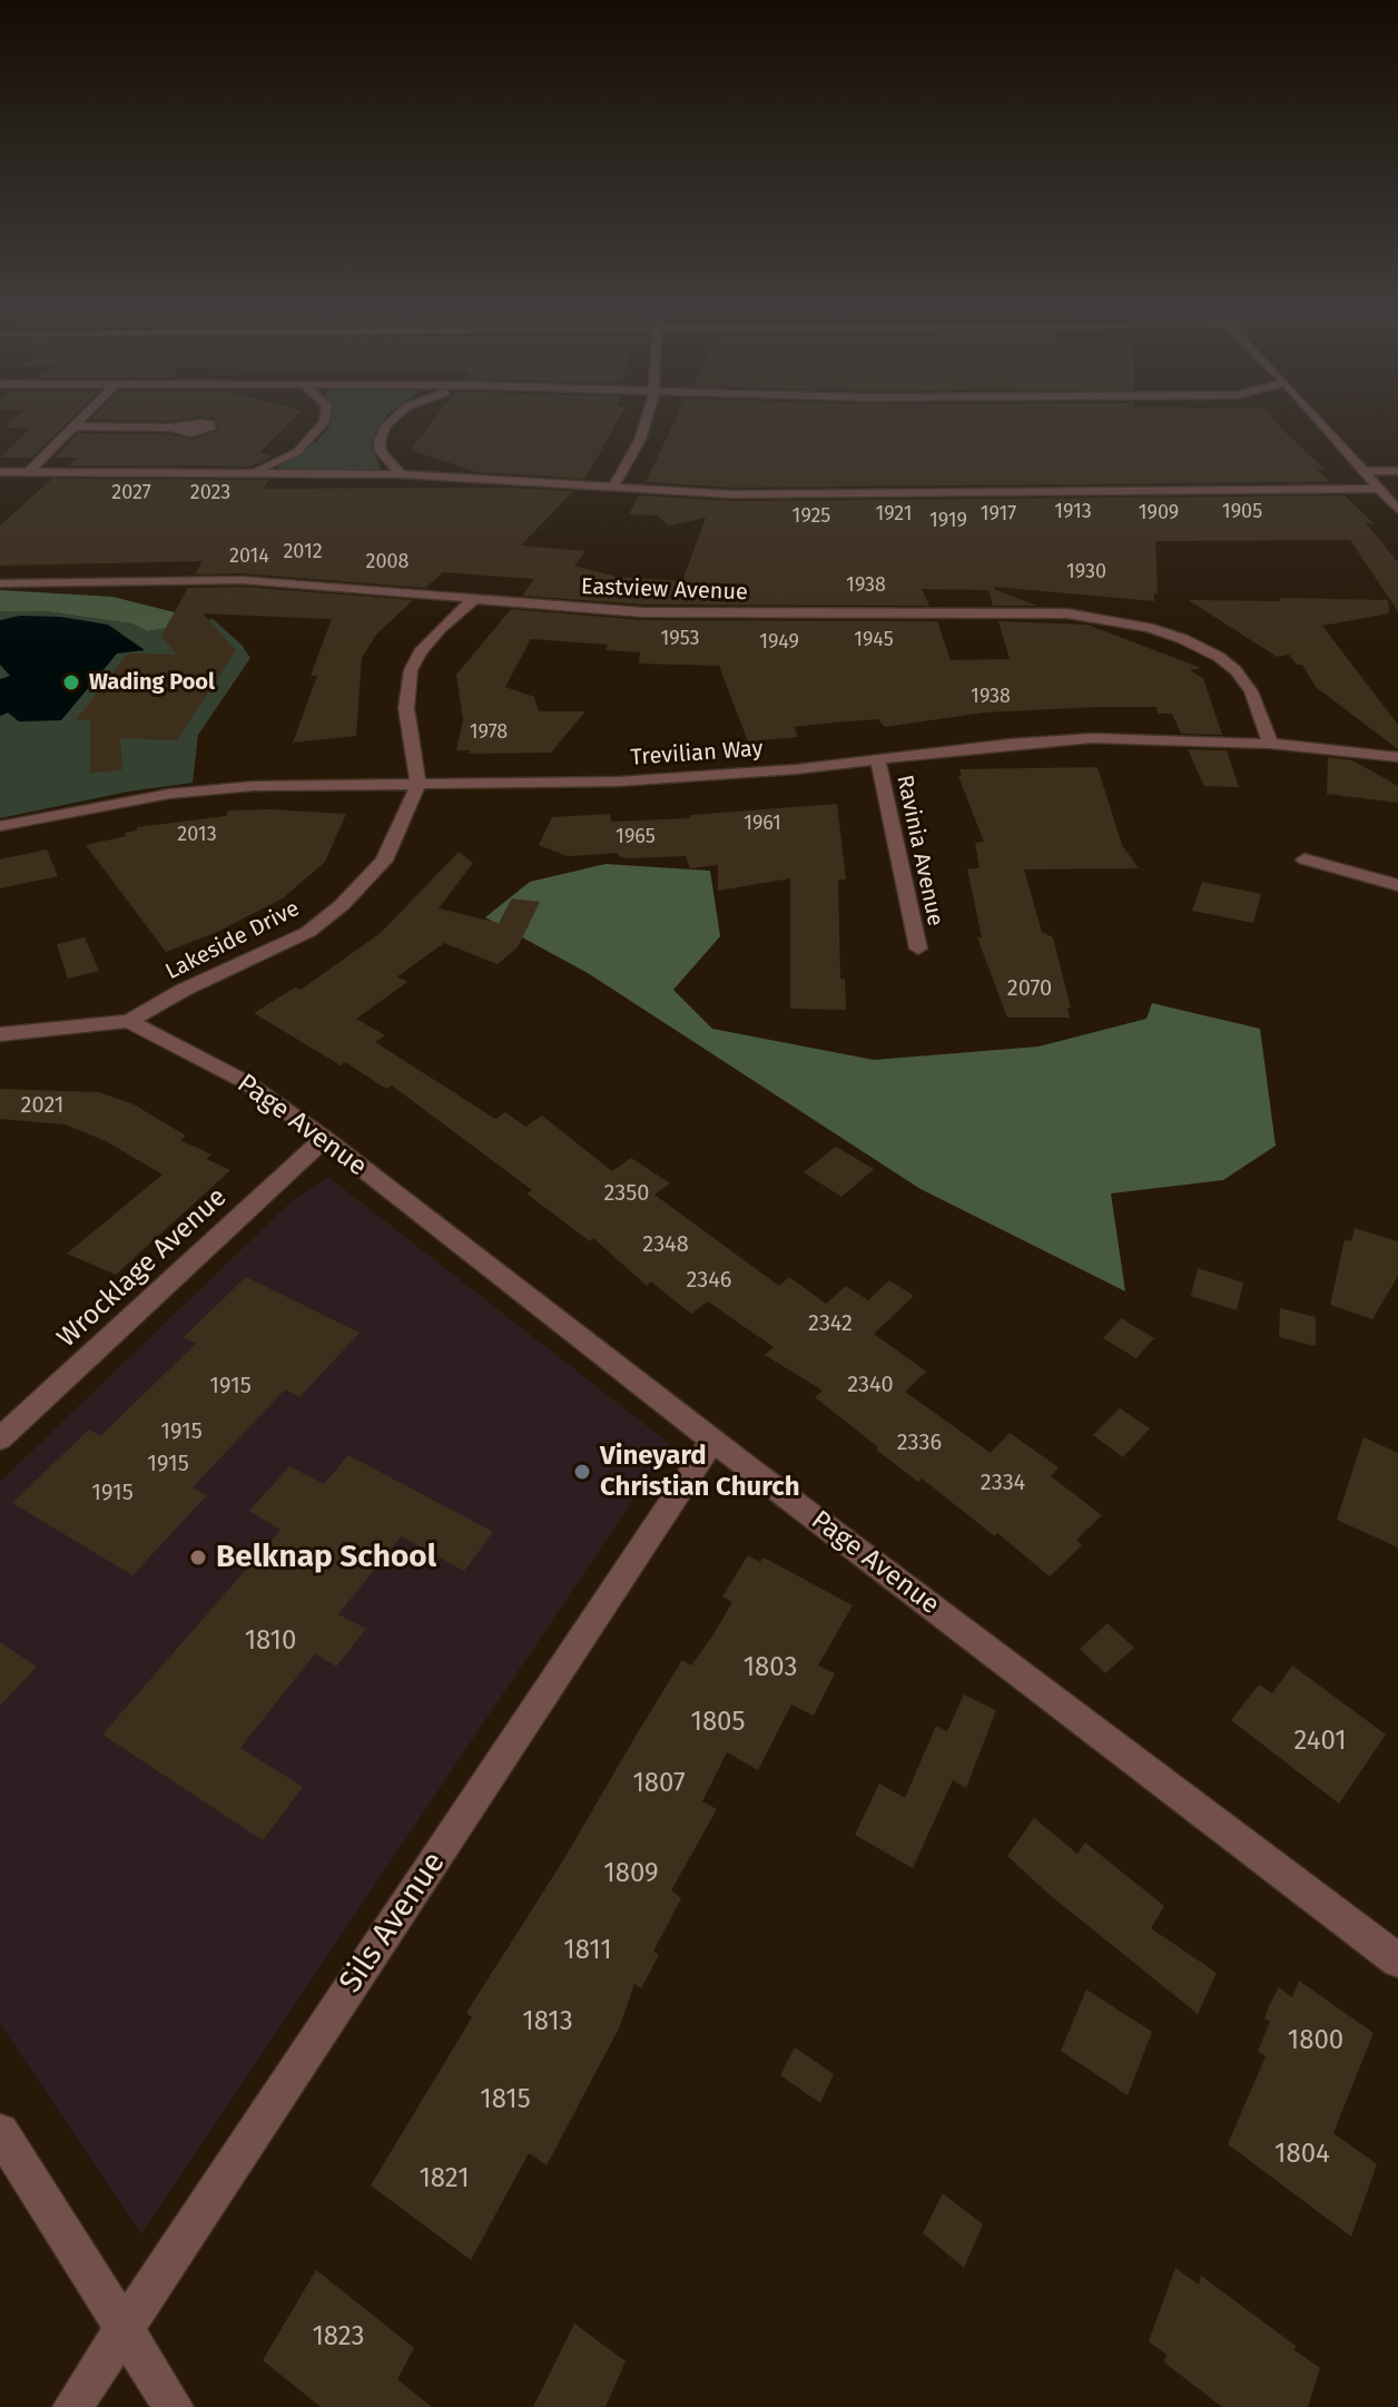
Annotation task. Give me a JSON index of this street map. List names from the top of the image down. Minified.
{"streets":{"street":["Eastview Avenue","Trevilian Way","Ravinia Avenue","Lakeside Drive","Page Avenue","Wrocklage Avenue","Sils Avenue"]},"crossings":[["Eastview Avenue","Trevilian Way"],["Eastview Avenue","Lakeside Drive"],["Trevilian Way","Ravinia Avenue"],["Trevilian Way","Lakeside Drive"],["Lakeside Drive","Page Avenue"],["Page Avenue","Wrocklage Avenue"],["Page Avenue","Sils Avenue"]],"places":["Wading Pool","Vineyard Christian Church","Belknap School"],"house_numbers":["2027","2023","1913","1905","1909","1921","1917","1925","1919","2012","2014","2008","1930","1938","1953","1945","1949","1938","1978","1961","2013","1965","2070","2021","2350","2348","2346","2342","2340","1915","1915","2336","1915","2334","1915","1810","1803","1805","2401","1807","1809","1811","1813","1800","1815","1804","1821","1823"]}
